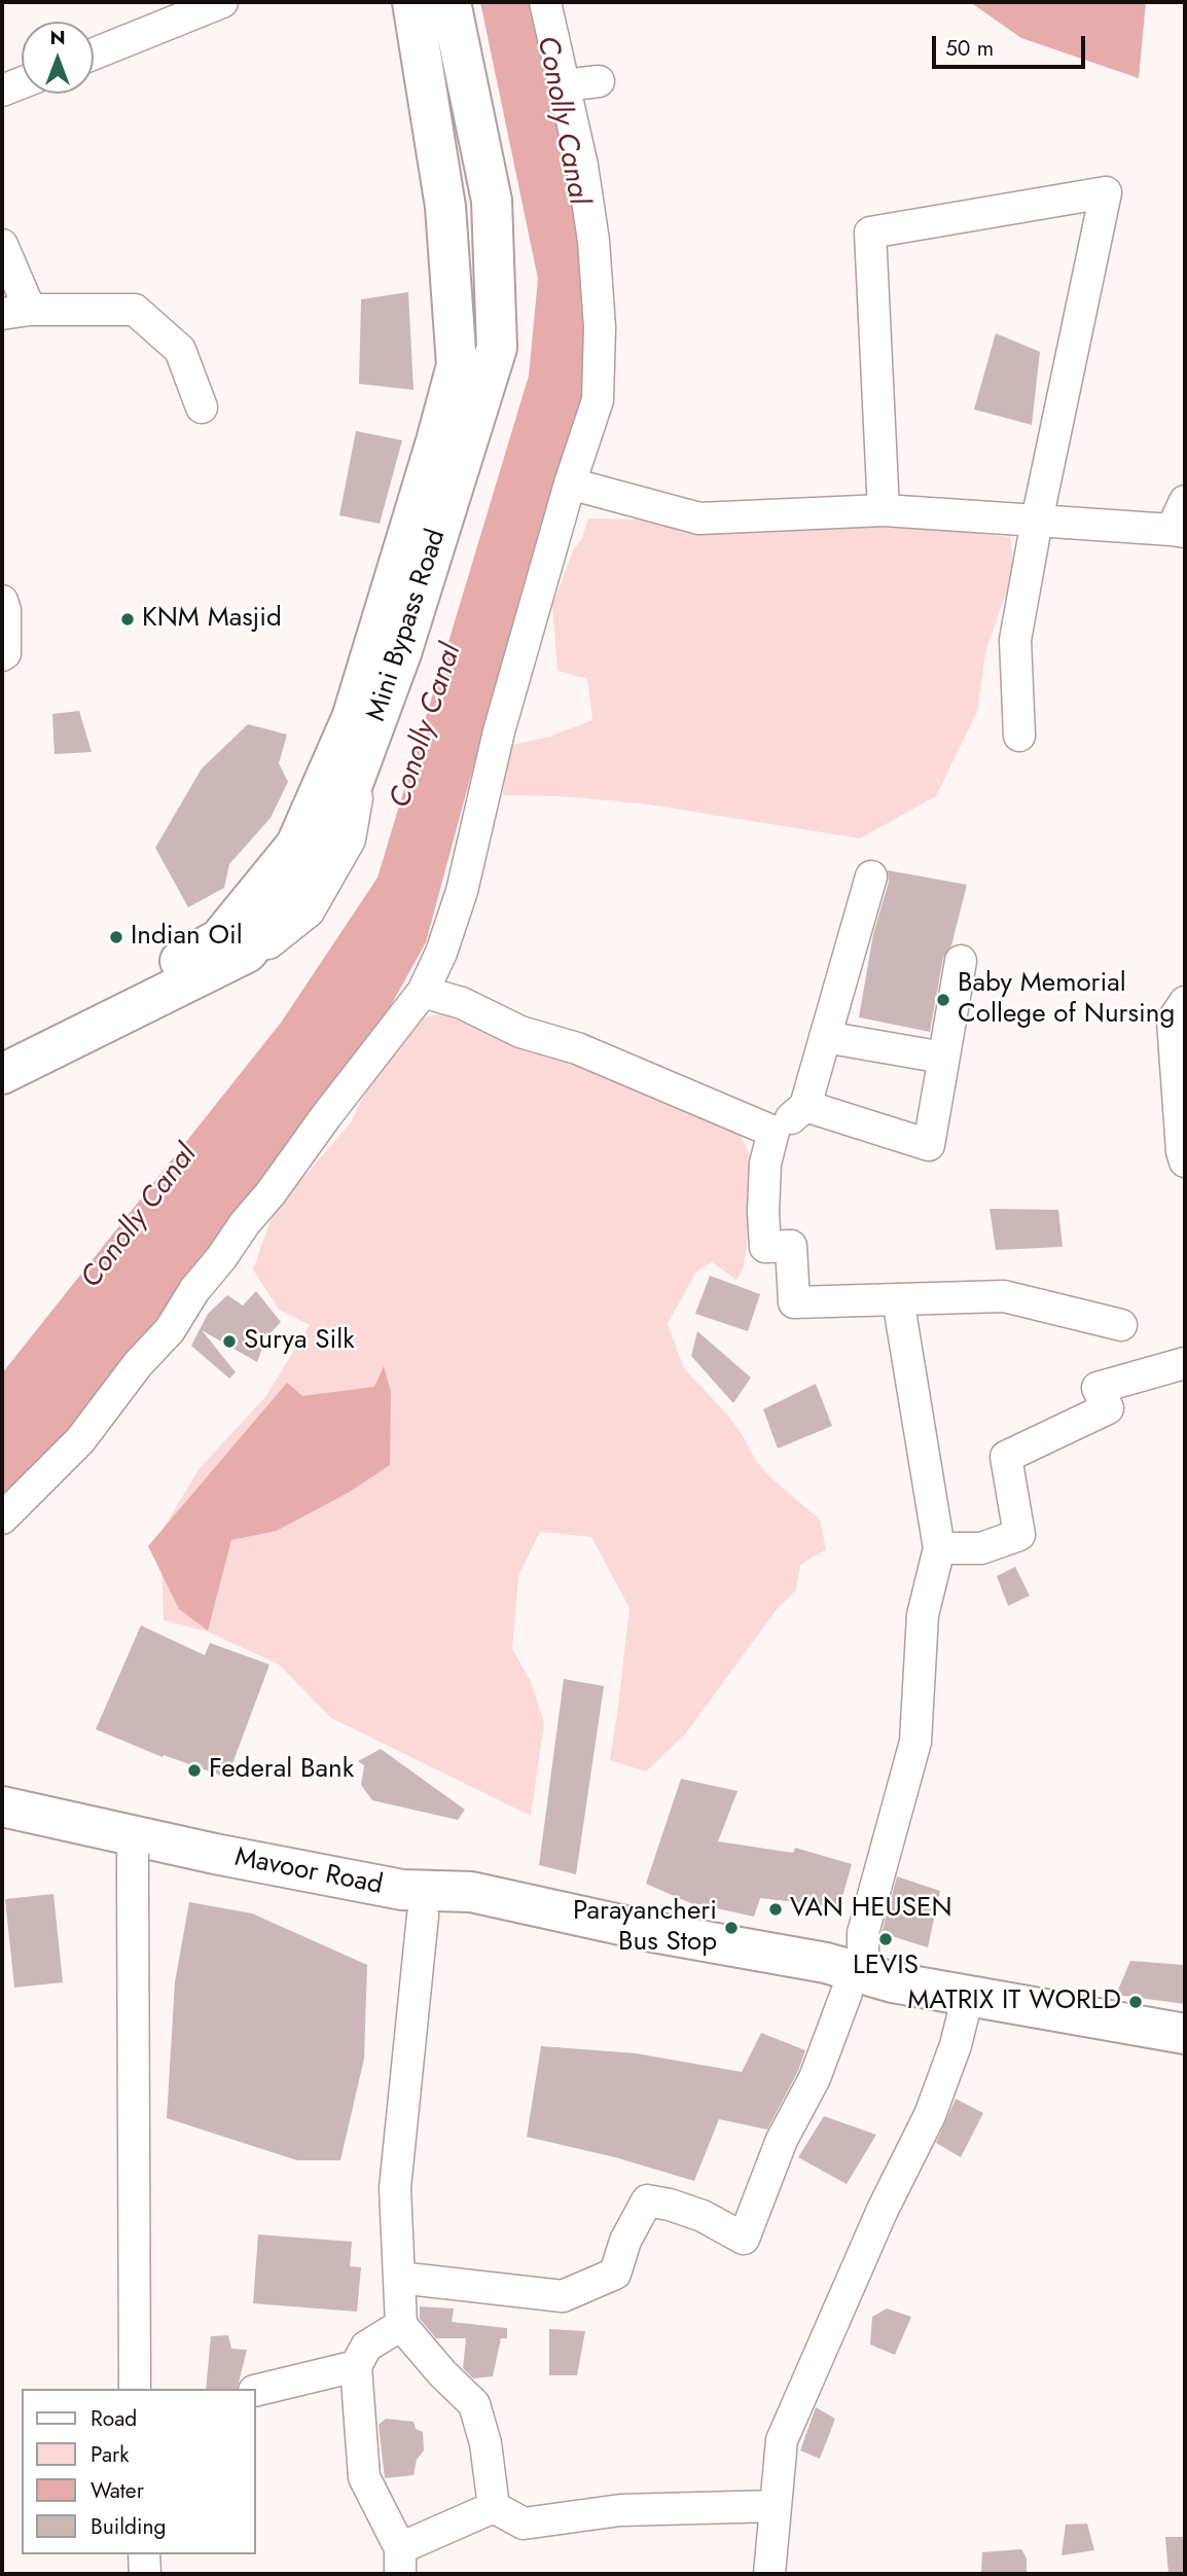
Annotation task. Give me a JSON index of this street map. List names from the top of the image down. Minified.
{"streets":{"main road":["Mini Bypass Road","Mavoor Road"]},"water":["Conolly Canal"],"places":["KNM Masjid","Indian Oil","Baby Memorial College of Nursing","Surya Silk","Federal Bank","VAN HEUSEN","Parayancheri Bus Stop","LEVIS","MATRIX IT WORLD"],"legend":["Road","Park","Water","Building"],"scale_bar":"50 m","north":"top"}
